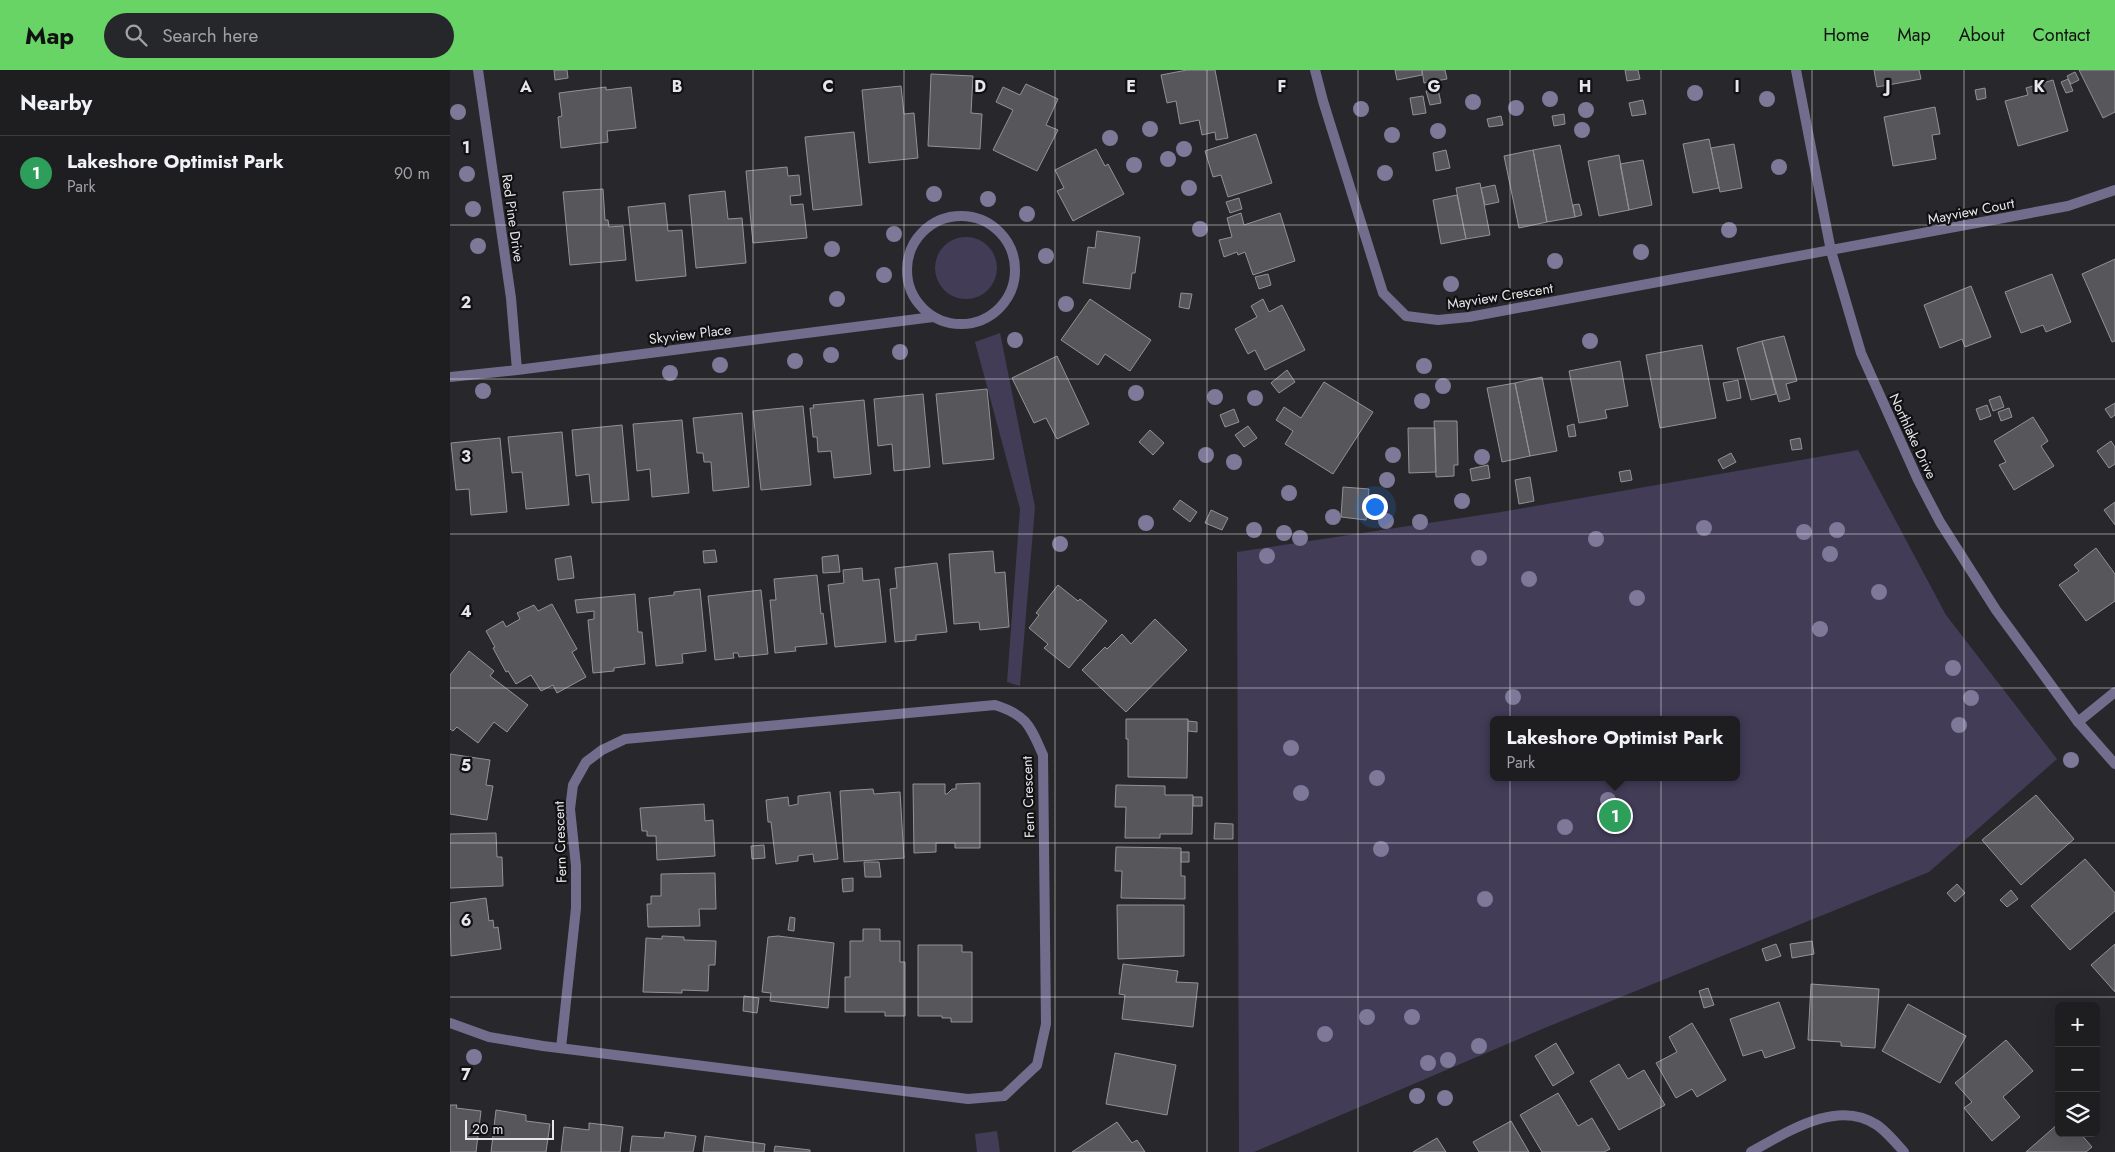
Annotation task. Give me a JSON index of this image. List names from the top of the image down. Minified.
{"streets":{"street":["Mayview Court","Red Pine Drive","Mayview Crescent","Skyview Place","Northlake Drive","Fern Crescent"]},"crossings":[["Mayview Court","Mayview Crescent"],["Mayview Court","Northlake Drive"],["Red Pine Drive","Skyview Place"],["Mayview Crescent","Northlake Drive"]],"scale_bar":"20 m","page":{"header":"Map","search":"Search here","nav":["Home","Map","About","Contact"],"heading":"Nearby","list":[{"mark":"1","name":"Lakeshore Optimist Park","note":"Park","value":"90 m"}],"popup":["Lakeshore Optimist Park","Park"],"pins":"1","map_buttons":["+","−"],"scale":"20 m"},"grid":{"columns":["A","B","C","D","E","F","G","H","I","J","K"],"rows":["1","2","3","4","5","6","7"]}}
